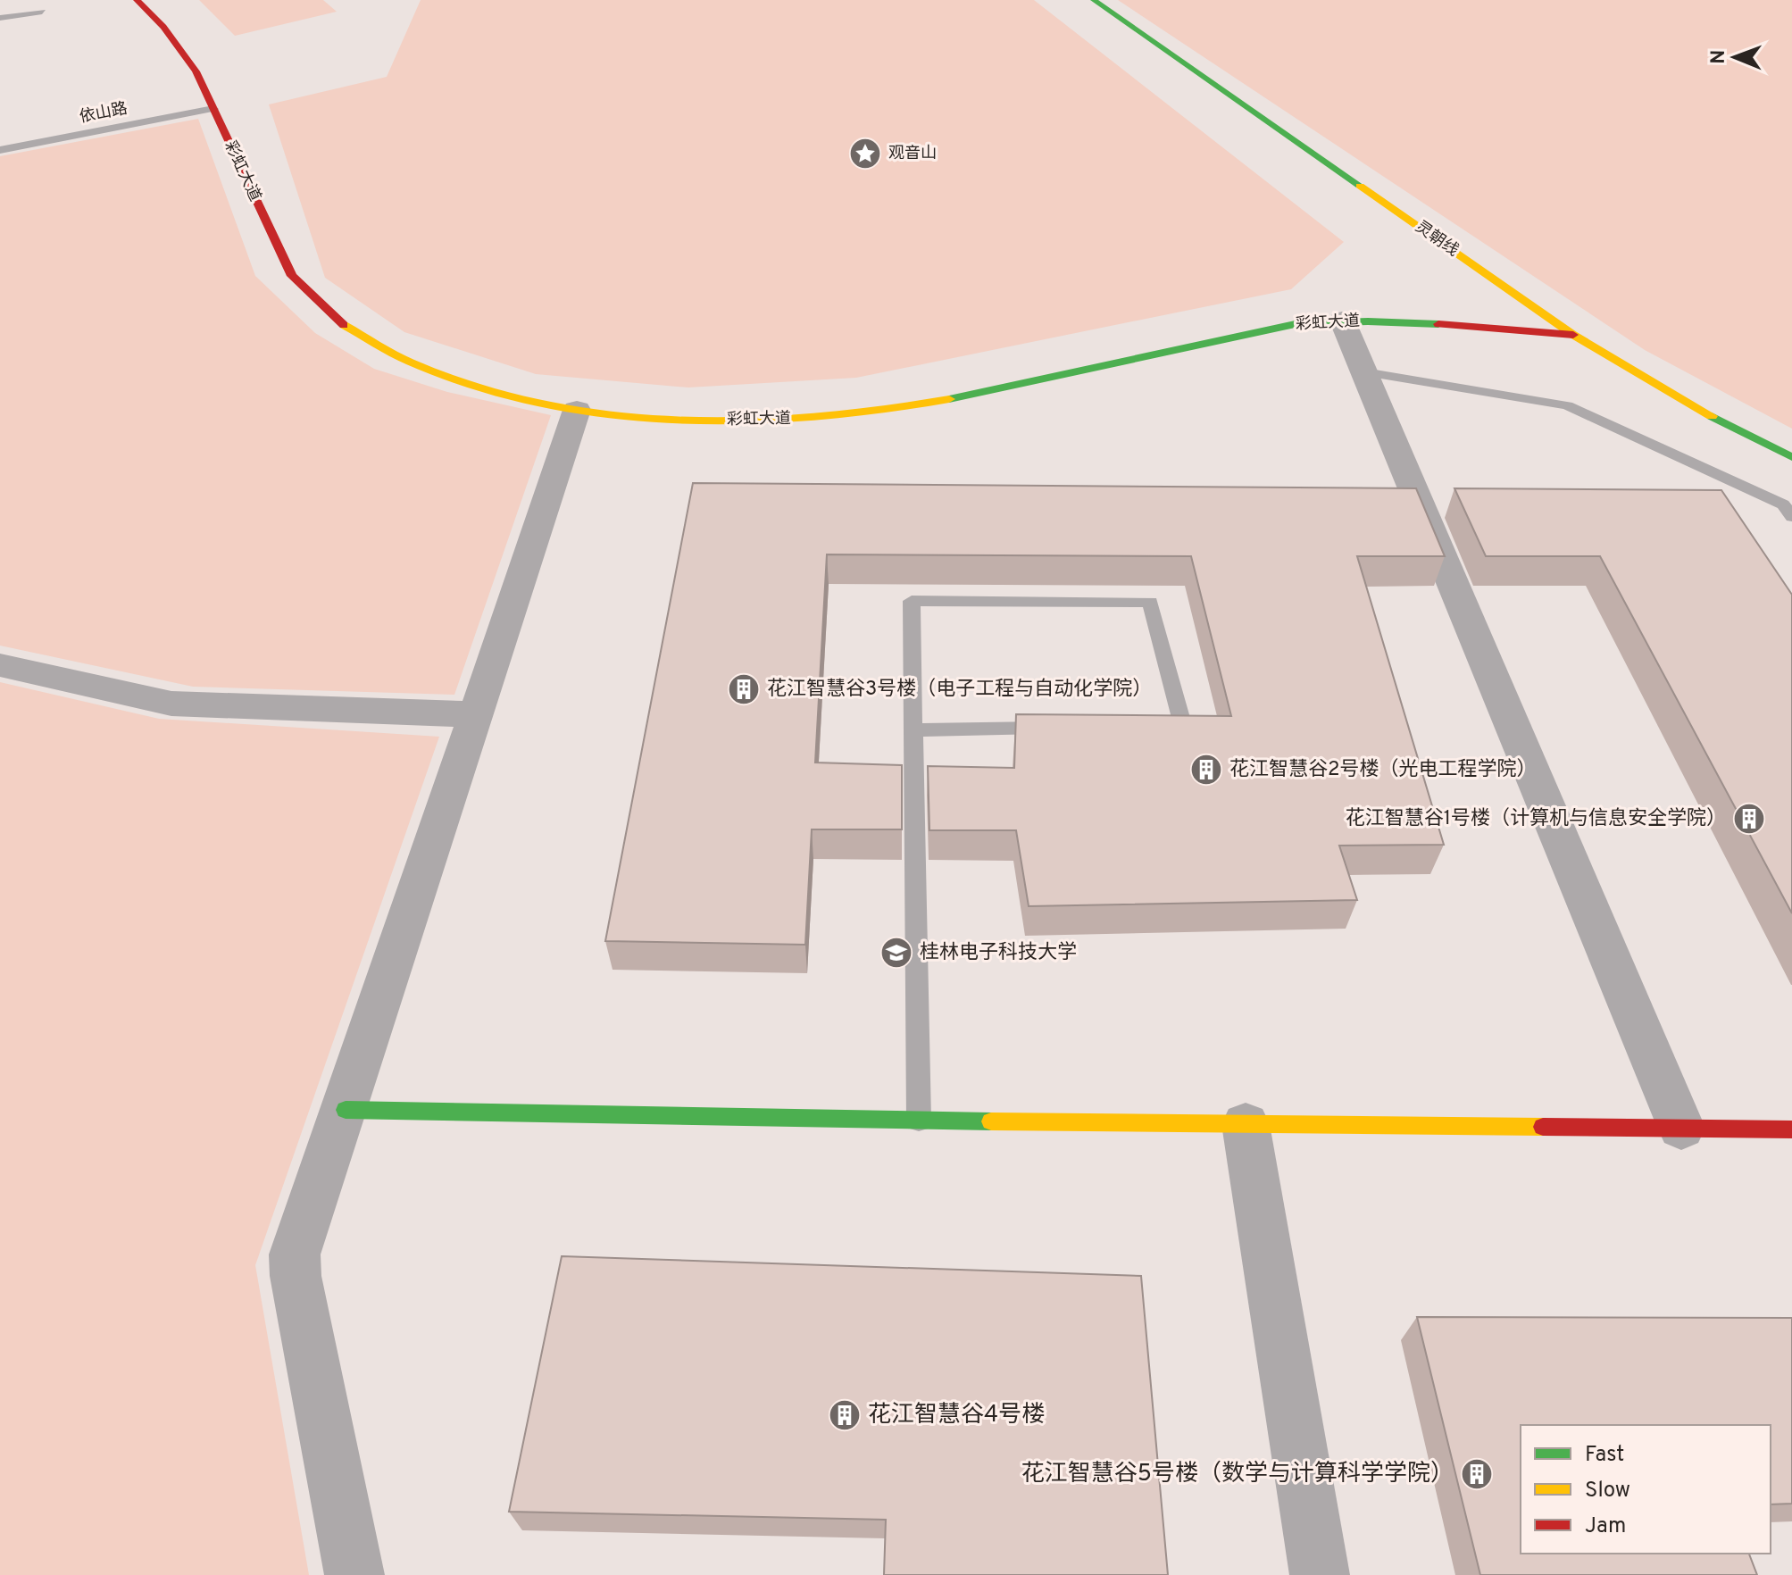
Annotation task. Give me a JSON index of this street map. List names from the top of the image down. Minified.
{"streets":{"street":["彩虹大道","灵朝线"],"lane":["依山路"]},"crossings":[["依山路","彩虹大道"],["彩虹大道","灵朝线"]],"places":{"place":["观音山"],"building":["花江智慧谷3号楼（电子工程与自动化学院）","花江智慧谷2号楼（光电工程学院）","花江智慧谷1号楼（计算机与信息安全学院）","花江智慧谷4号楼","花江智慧谷5号楼（数学与计算科学学院）"],"school or university":["桂林电子科技大学"]},"legend":["Fast","Slow","Jam"],"north":"left"}
